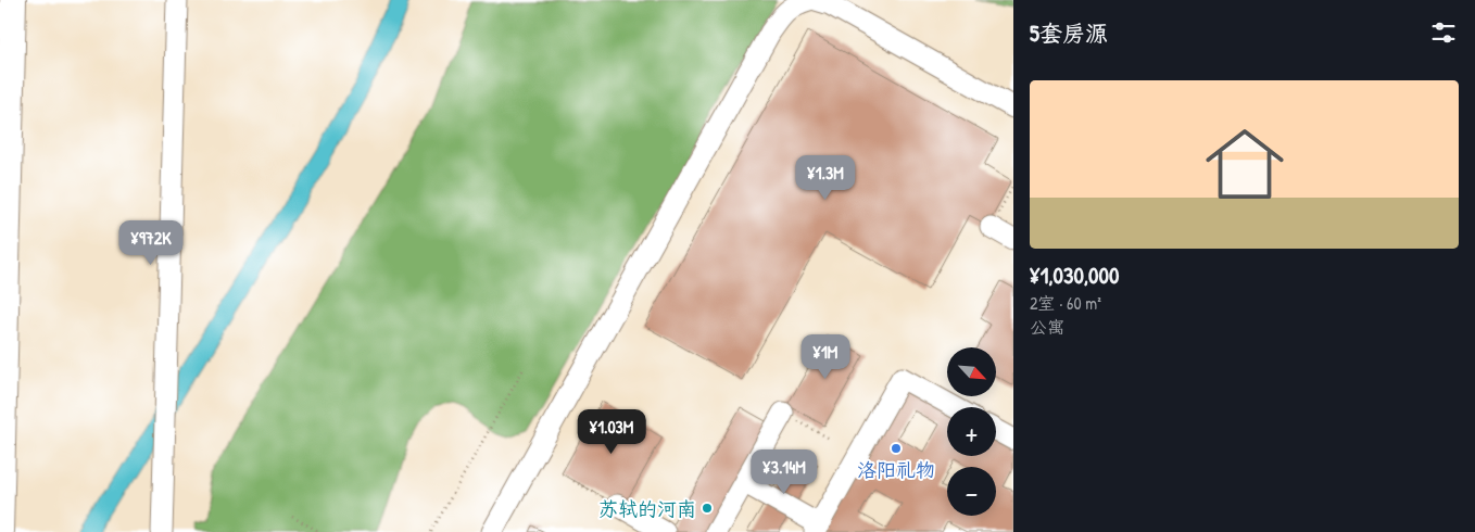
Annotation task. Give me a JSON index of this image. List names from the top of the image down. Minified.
{"places":["洛阳礼物","苏轼的河南"],"north":"bottom right","page":{"heading":"5套房源","list":[{"name":"¥1,030,000","note":"2室 · 60 m² · 公寓"}],"price":["¥1.3M","¥972K","¥1M","¥1.03M","¥3.14M"],"map_buttons":["+","−"]}}
